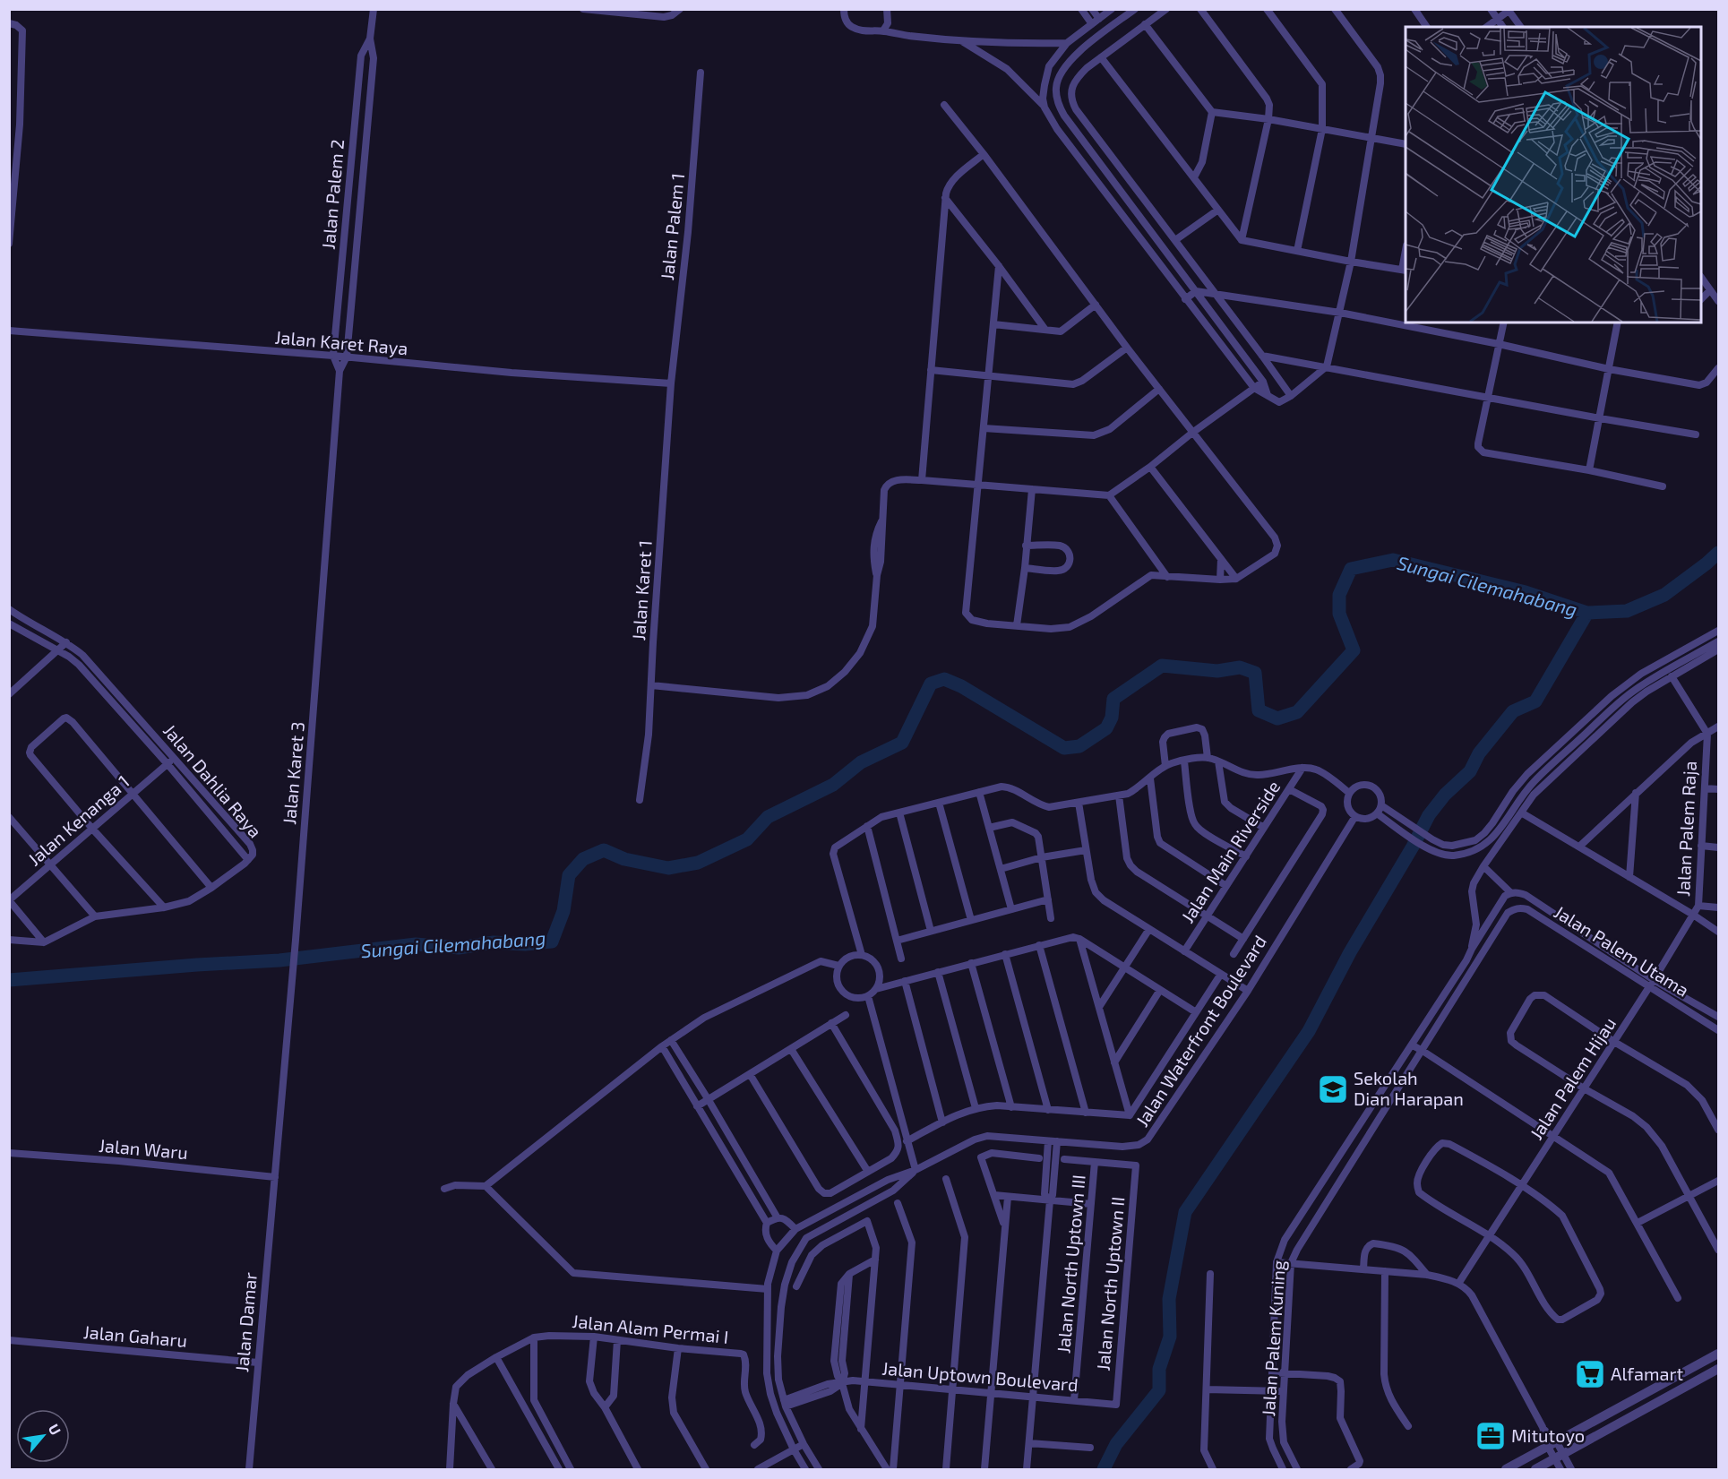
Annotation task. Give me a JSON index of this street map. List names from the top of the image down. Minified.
{"streets":{"street":["Jalan Palem 2","Jalan Palem 1","Jalan Karet Raya","Jalan Karet 1","Jalan Karet 3","Jalan Dahlia Raya","Jalan Kenanga 1","Jalan Palem Raja","Jalan Main Riverside","Jalan Palem Utama","Jalan Waterfront Boulevard","Jalan Palem Hijau","Jalan Waru","Jalan North Uptown III","Jalan North Uptown II","Jalan Damar","Jalan Alam Permai I","Jalan Gaharu","Jalan Palem Kuning","Jalan Uptown Boulevard"]},"crossings":[["Jalan Palem 2","Jalan Karet Raya"],["Jalan Palem 2","Jalan Karet 3"],["Jalan Palem 1","Jalan Karet Raya"],["Jalan Palem 1","Jalan Karet 1"],["Jalan Karet Raya","Jalan Karet 1"],["Jalan Karet Raya","Jalan Karet 3"],["Jalan Karet 3","Jalan Waru"],["Jalan Karet 3","Jalan Damar"],["Jalan Dahlia Raya","Jalan Kenanga 1"],["Jalan Palem Raja","Jalan Palem Utama"],["Jalan Palem Raja","Jalan Palem Hijau"],["Jalan Palem Utama","Jalan Palem Hijau"],["Jalan Palem Utama","Jalan Palem Kuning"],["Jalan Waru","Jalan Damar"],["Jalan North Uptown III","Jalan North Uptown II"],["Jalan North Uptown III","Jalan Uptown Boulevard"],["Jalan North Uptown II","Jalan Uptown Boulevard"],["Jalan Damar","Jalan Gaharu"]],"water":["Sungai Cilemahabang"],"places":{"school or university":["Sekolah Dian Harapan"],"supermarket":["Alfamart"],"office":["Mitutoyo"]},"north":"top right"}
